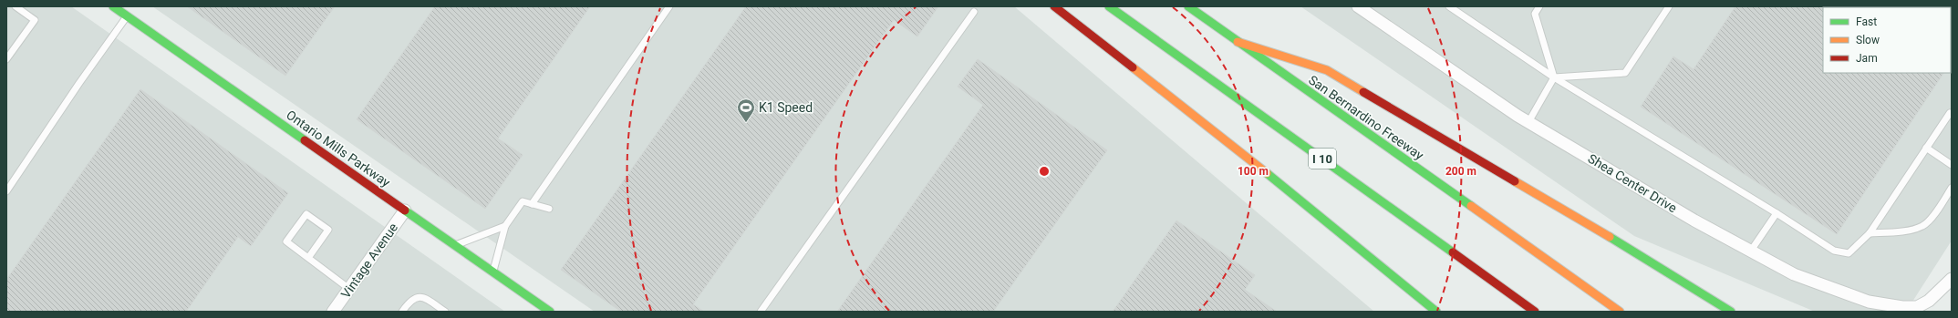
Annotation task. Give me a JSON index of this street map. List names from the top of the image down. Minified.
{"streets":{"main road":["San Bernardino Freeway","Ontario Mills Parkway","I 10"],"street":["Shea Center Drive","Vintage Avenue"]},"crossings":[["Ontario Mills Parkway","Vintage Avenue"]],"places":{"sports":["K1 Speed"]},"legend":["Fast","Slow","Jam"],"rings":["100 m","200 m"]}
